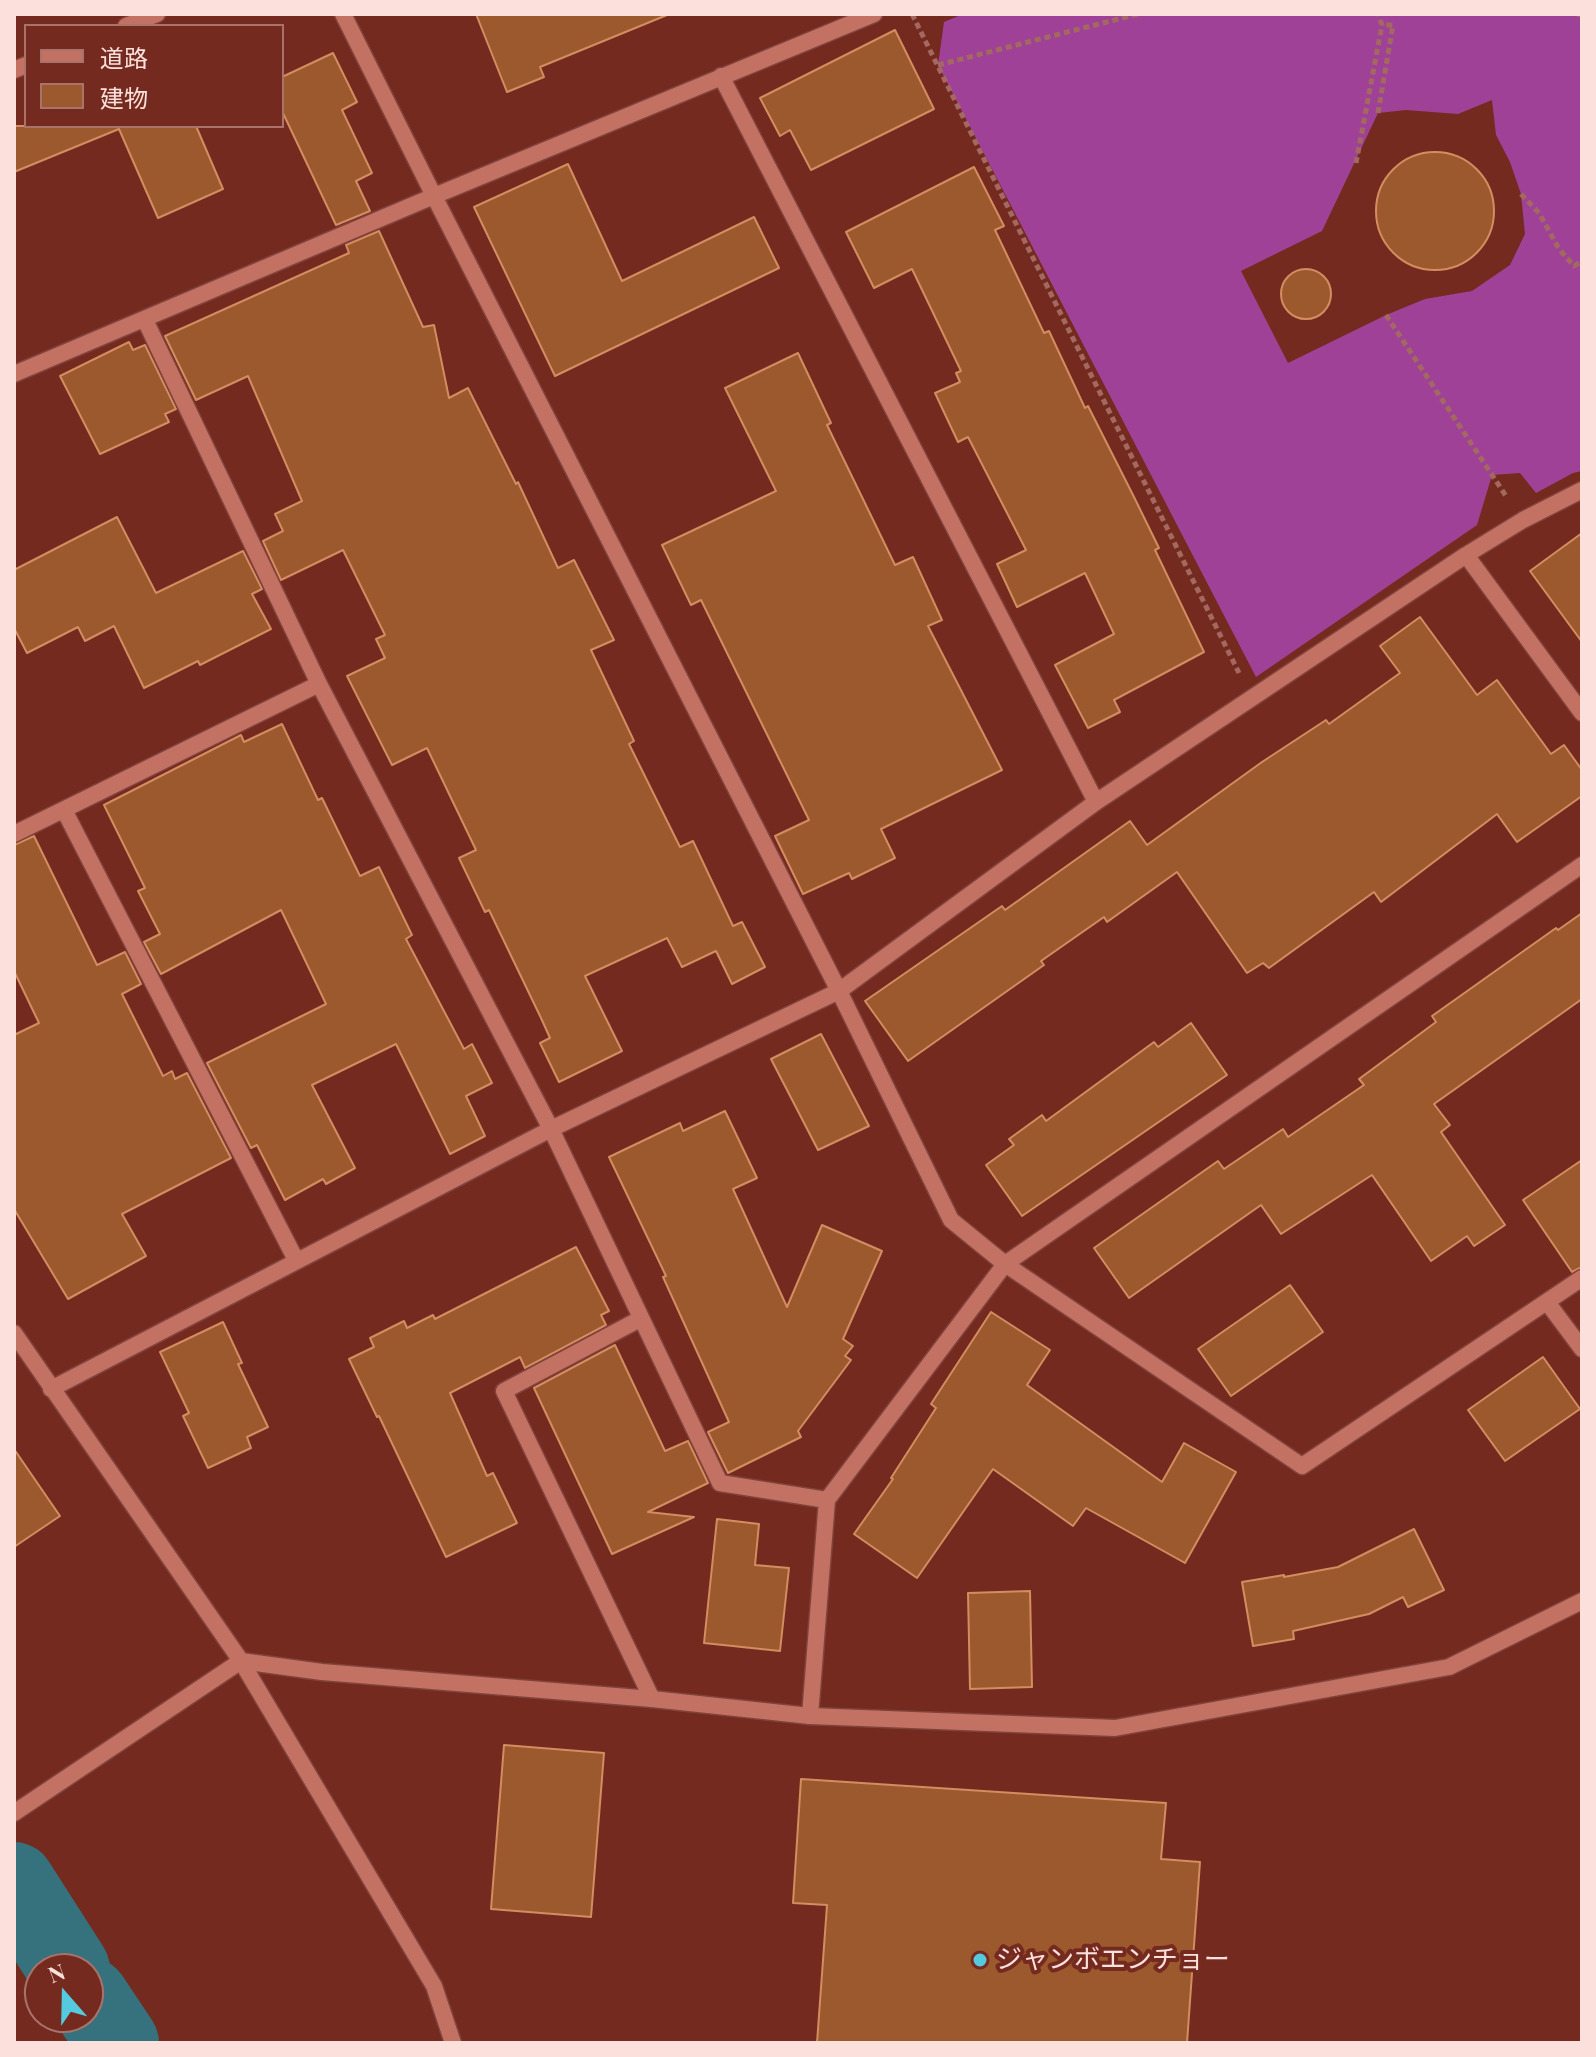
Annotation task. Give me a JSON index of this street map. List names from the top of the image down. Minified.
{"places":["ジャンボエンチョー"],"legend":["道路","建物"],"north":"top"}
